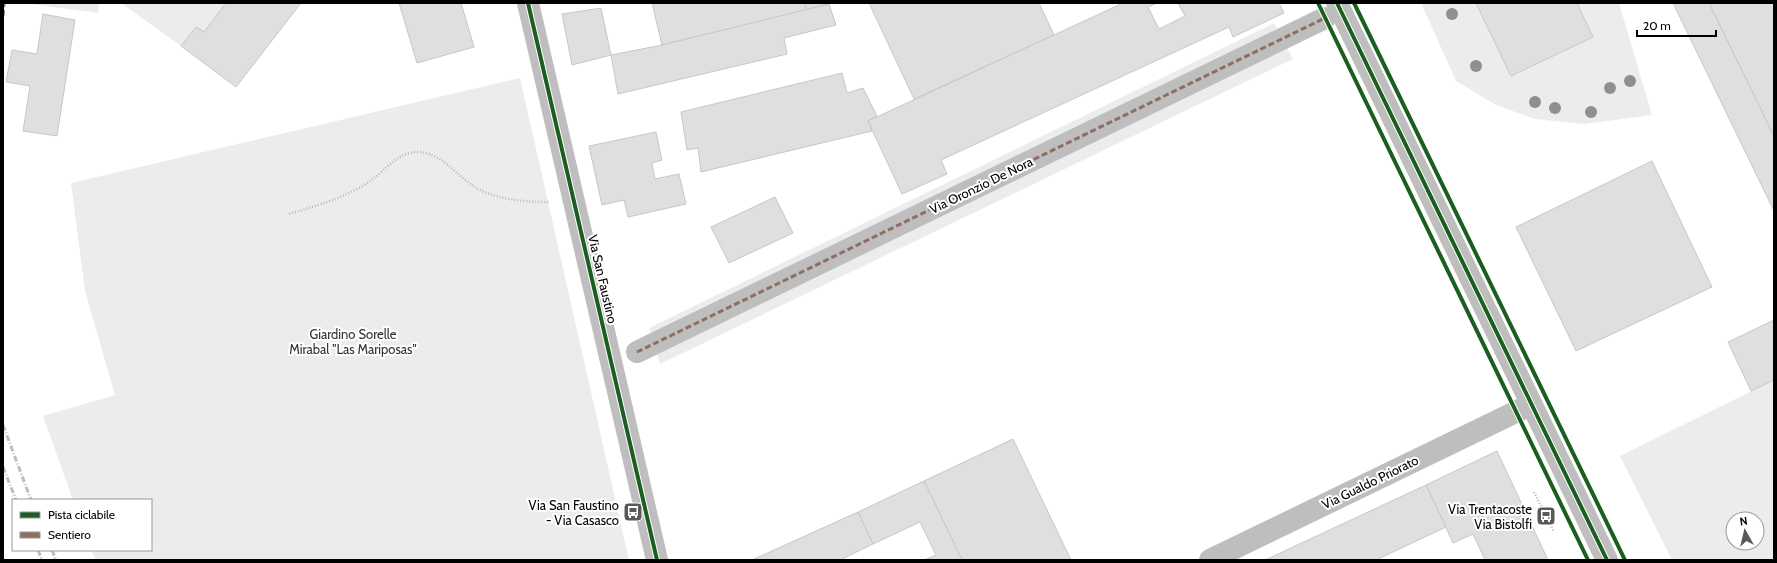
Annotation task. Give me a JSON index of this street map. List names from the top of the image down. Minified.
{"streets":{"street":["Via Oronzio De Nora","Via San Faustino","Via Gualdo Priorato"]},"parks":["Giardino Sorelle Mirabal \"Las Mariposas\""],"places":{"bus stop":["Via San Faustino - Via Casasco","Via Trentacoste Via Bistolfi"]},"legend":["Pista ciclabile","Sentiero"],"scale_bar":"20 m","north":"top"}
